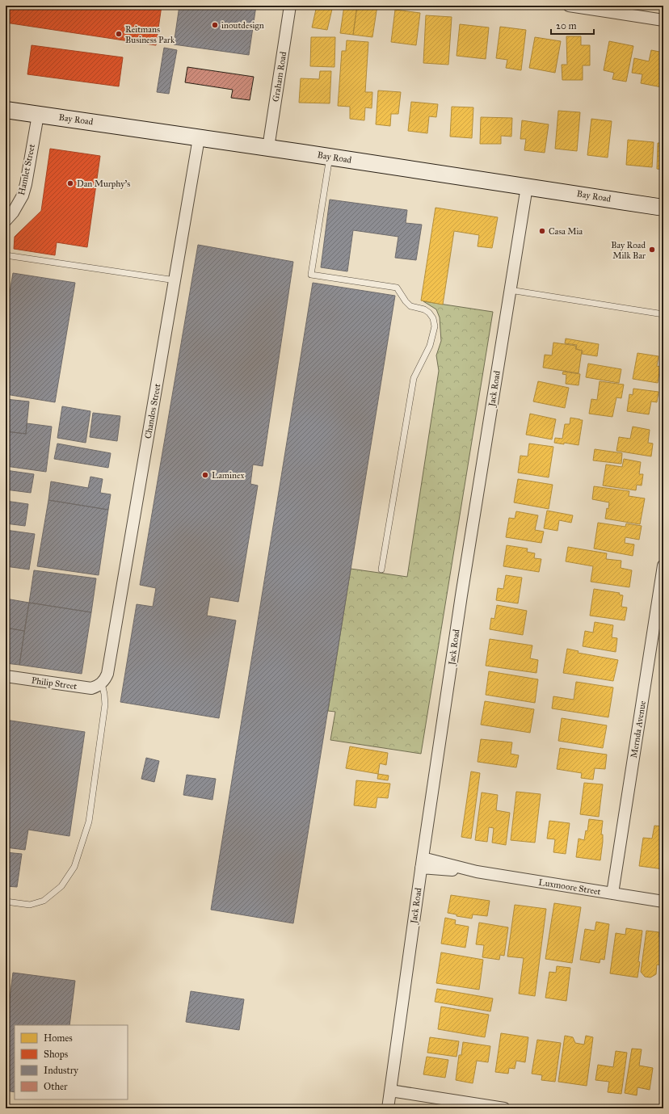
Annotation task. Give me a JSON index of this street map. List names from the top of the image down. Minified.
{"streets":{"main road":["Bay Road"],"street":["Graham Road","Hamlet Street","Jack Road","Chandos Street","Philip Street","Mernda Avenue","Luxmoore Street"]},"crossings":[["Graham Road","Bay Road"],["Bay Road","Hamlet Street"],["Bay Road","Jack Road"],["Bay Road","Chandos Street"],["Jack Road","Luxmoore Street"],["Chandos Street","Philip Street"],["Mernda Avenue","Luxmoore Street"]],"places":["inoutdesign","Reitmans Business Park","Dan Murphy's","Casa Mia","Bay Road Milk Bar","Laminex"],"legend":["Homes","Shops","Industry","Other"],"scale_bar":"20 m"}
